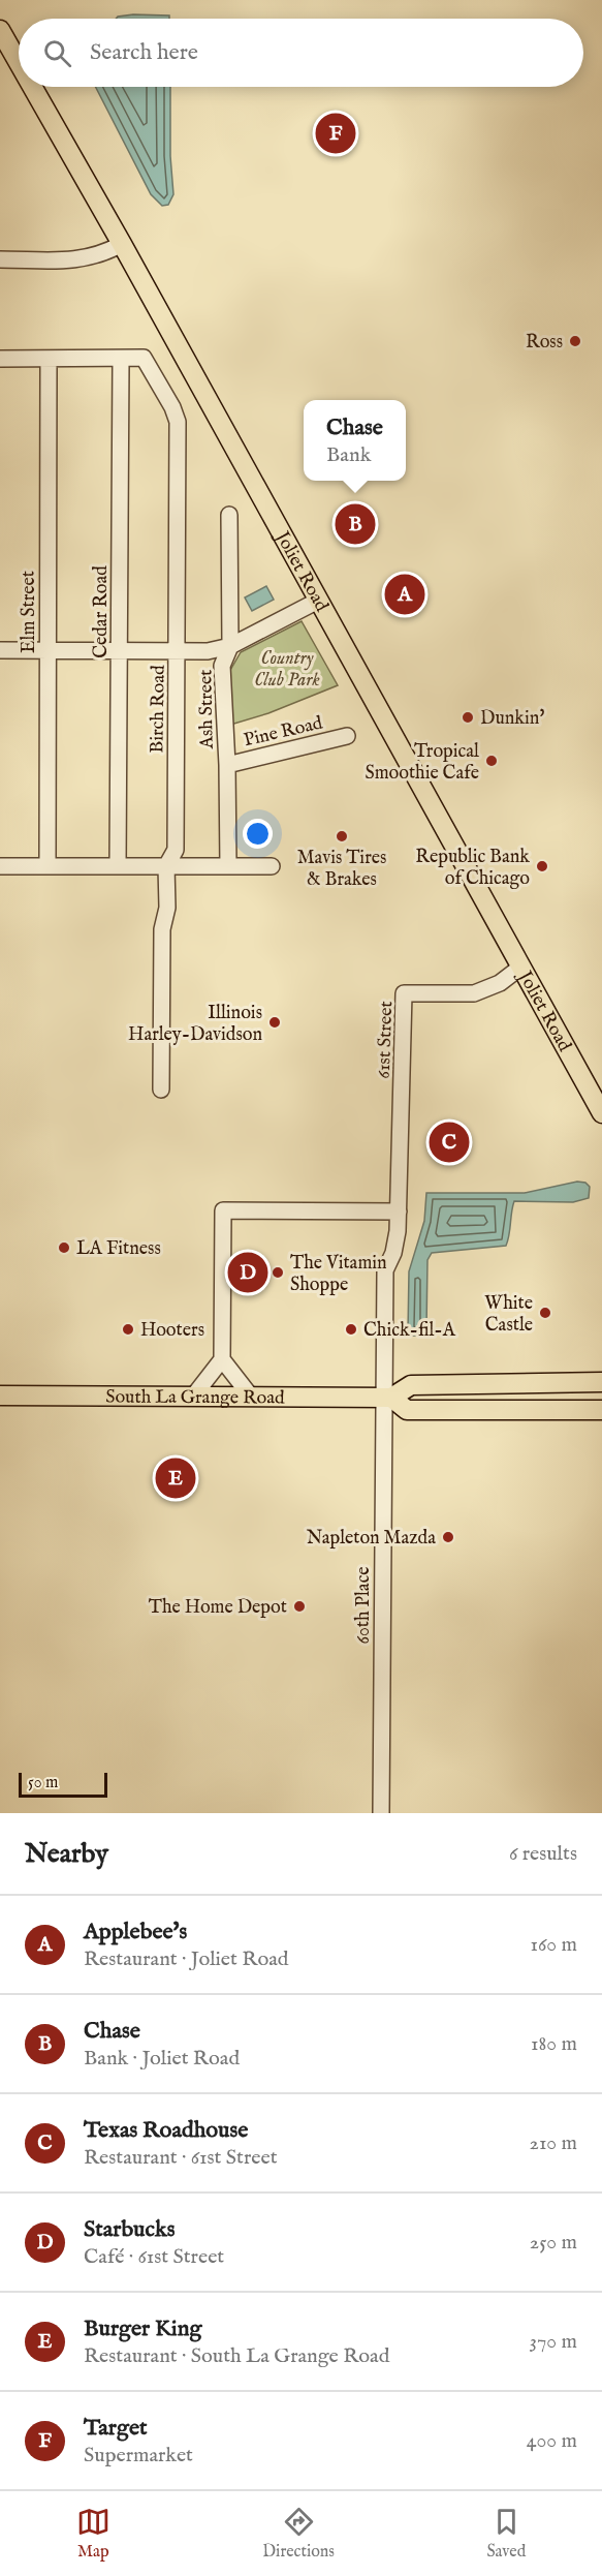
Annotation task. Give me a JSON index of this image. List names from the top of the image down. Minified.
{"streets":{"main road":["Joliet Road","South La Grange Road"],"street":["Elm Street","Cedar Road","Birch Road","Ash Street","Pine Road","61st Street","60th Place"]},"crossings":[["Joliet Road","61st Street"],["Cedar Road","Birch Road"],["Ash Street","Pine Road"],["61st Street","South La Grange Road"],["61st Street","60th Place"],["South La Grange Road","60th Place"]],"parks":["Country Club Park"],"places":["Ross","Dunkin'","Tropical Smoothie Cafe","Mavis Tires & Brakes","Republic Bank of Chicago","Illinois Harley-Davidson","LA Fitness","The Vitamin Shoppe","White Castle","Hooters","Chick-fil-A","Napleton Mazda","The Home Depot"],"scale_bar":"50 m","page":{"search":"Search here","pins":["F","B","A","C","D","E"],"popup":["Chase","Bank"],"scale":"50 m","heading":["Nearby","6 results"],"list":[{"mark":"A","name":"Applebee's","note":"Restaurant · Joliet Road","value":"160 m"},{"mark":"B","name":"Chase","note":"Bank · Joliet Road","value":"180 m"},{"mark":"C","name":"Texas Roadhouse","note":"Restaurant · 61st Street","value":"210 m"},{"mark":"D","name":"Starbucks","note":"Café · 61st Street","value":"250 m"},{"mark":"E","name":"Burger King","note":"Restaurant · South La Grange Road","value":"370 m"},{"mark":"F","name":"Target","note":"Supermarket","value":"400 m"}],"nav":["Map","Directions","Saved"]}}
